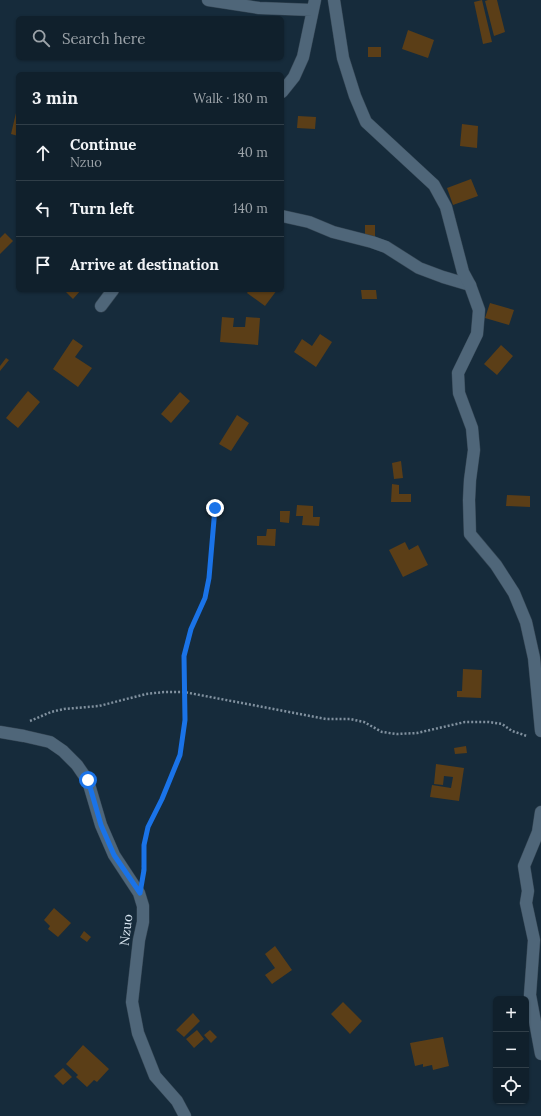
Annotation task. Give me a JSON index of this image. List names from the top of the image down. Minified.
{"streets":{"street":["Nzuo"]},"page":{"search":"Search here","heading":["3 min","Walk · 180 m"],"list":[["Continue","Nzuo","40 m"],["Turn left","140 m"],"Arrive at destination"],"map_buttons":["+","−"]}}
